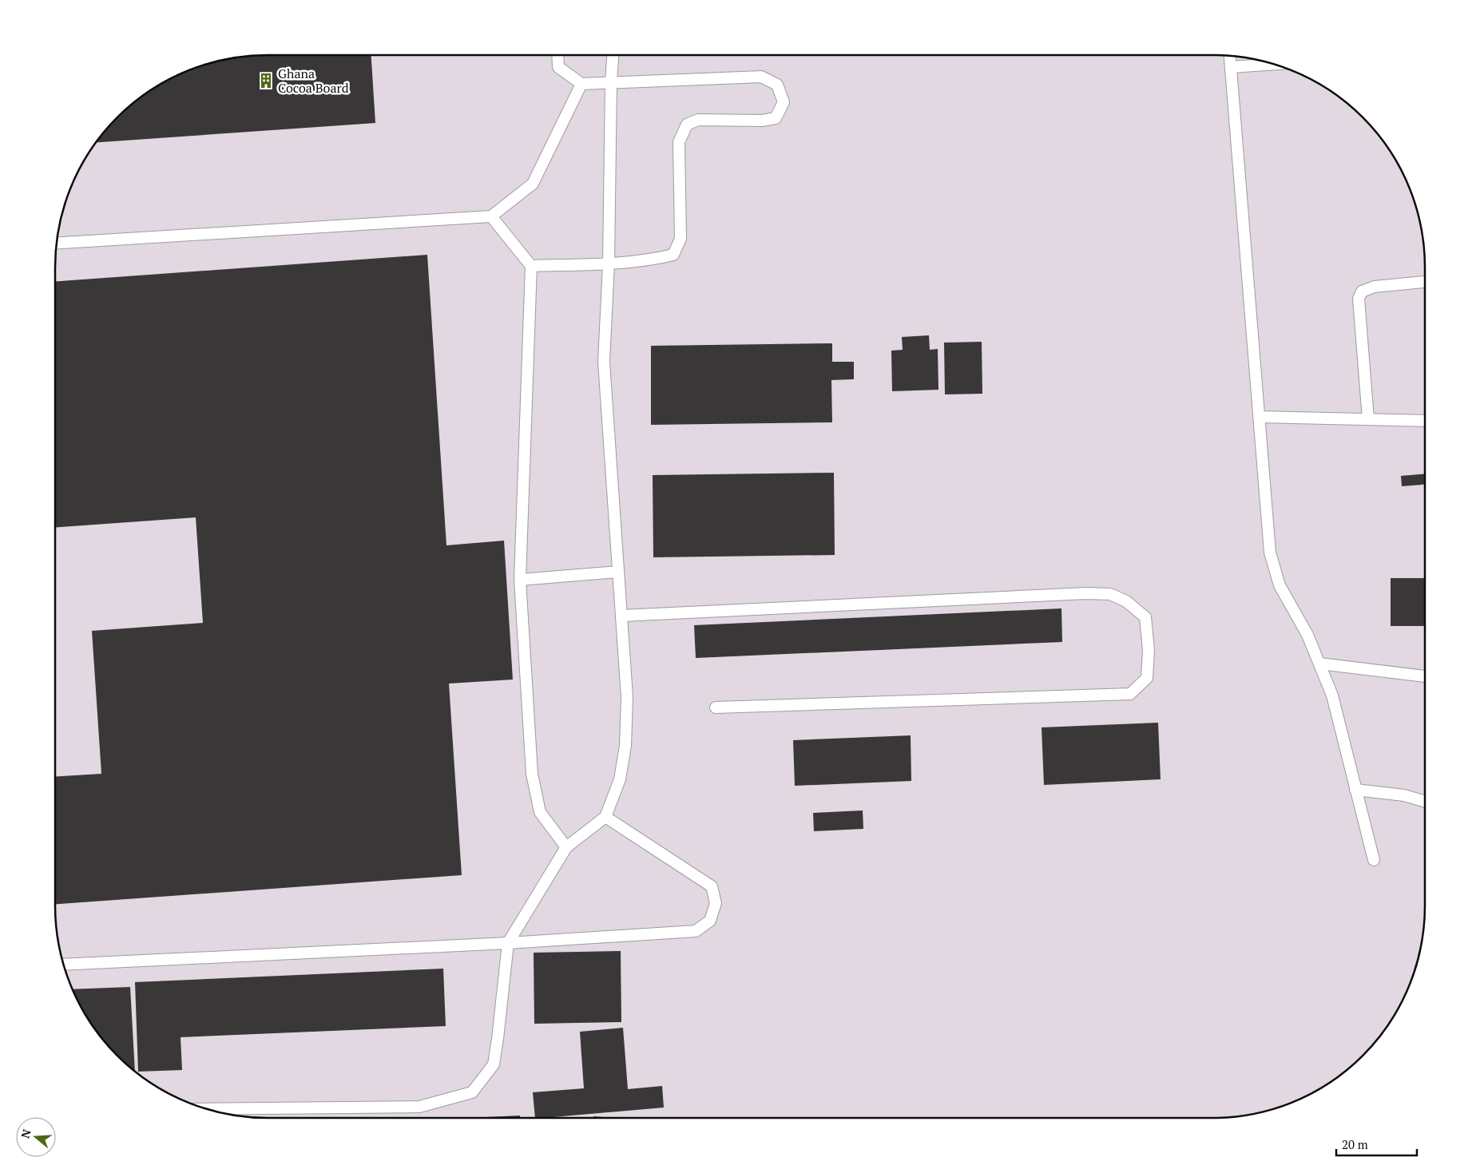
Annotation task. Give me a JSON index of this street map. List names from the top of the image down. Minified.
{"places":{"building":["Ghana Cocoa Board"]},"scale_bar":"20 m","north":"left"}
